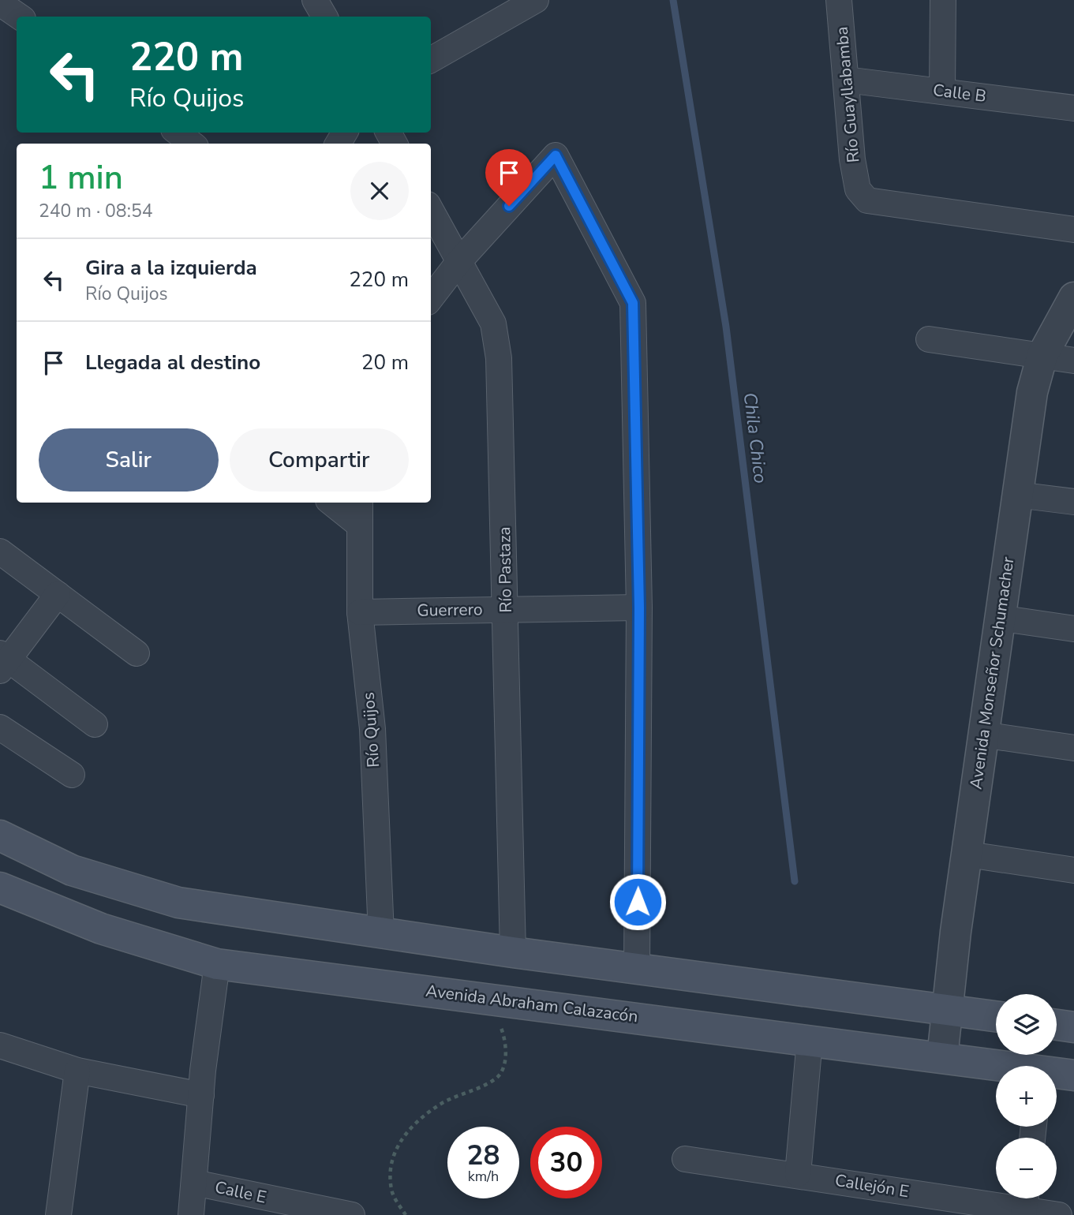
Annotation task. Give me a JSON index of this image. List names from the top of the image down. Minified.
{"streets":{"main road":["Avenida Abraham Calazacón"],"street":["Calle B","Río Guayllabamba","Río Pastaza","Guerrero","Avenida Monseñor Schumacher","Río Quijos","Callejón E","Calle E"]},"crossings":[["Calle B","Río Guayllabamba"],["Río Pastaza","Guerrero"],["Guerrero","Río Quijos"],["Avenida Monseñor Schumacher","Avenida Abraham Calazacón"]],"water":["Chila Chico"],"page":{"turn":["220 m","Río Quijos"],"heading":["1 min","240 m · 08:54"],"list":[{"name":"Gira a la izquierda","note":"Río Quijos","value":"220 m"},{"name":"Llegada al destino","value":"20 m"}],"buttons":["Salir","Compartir"],"map_buttons":["+","−"],"speed":"28 km/h","limit":"30"}}
